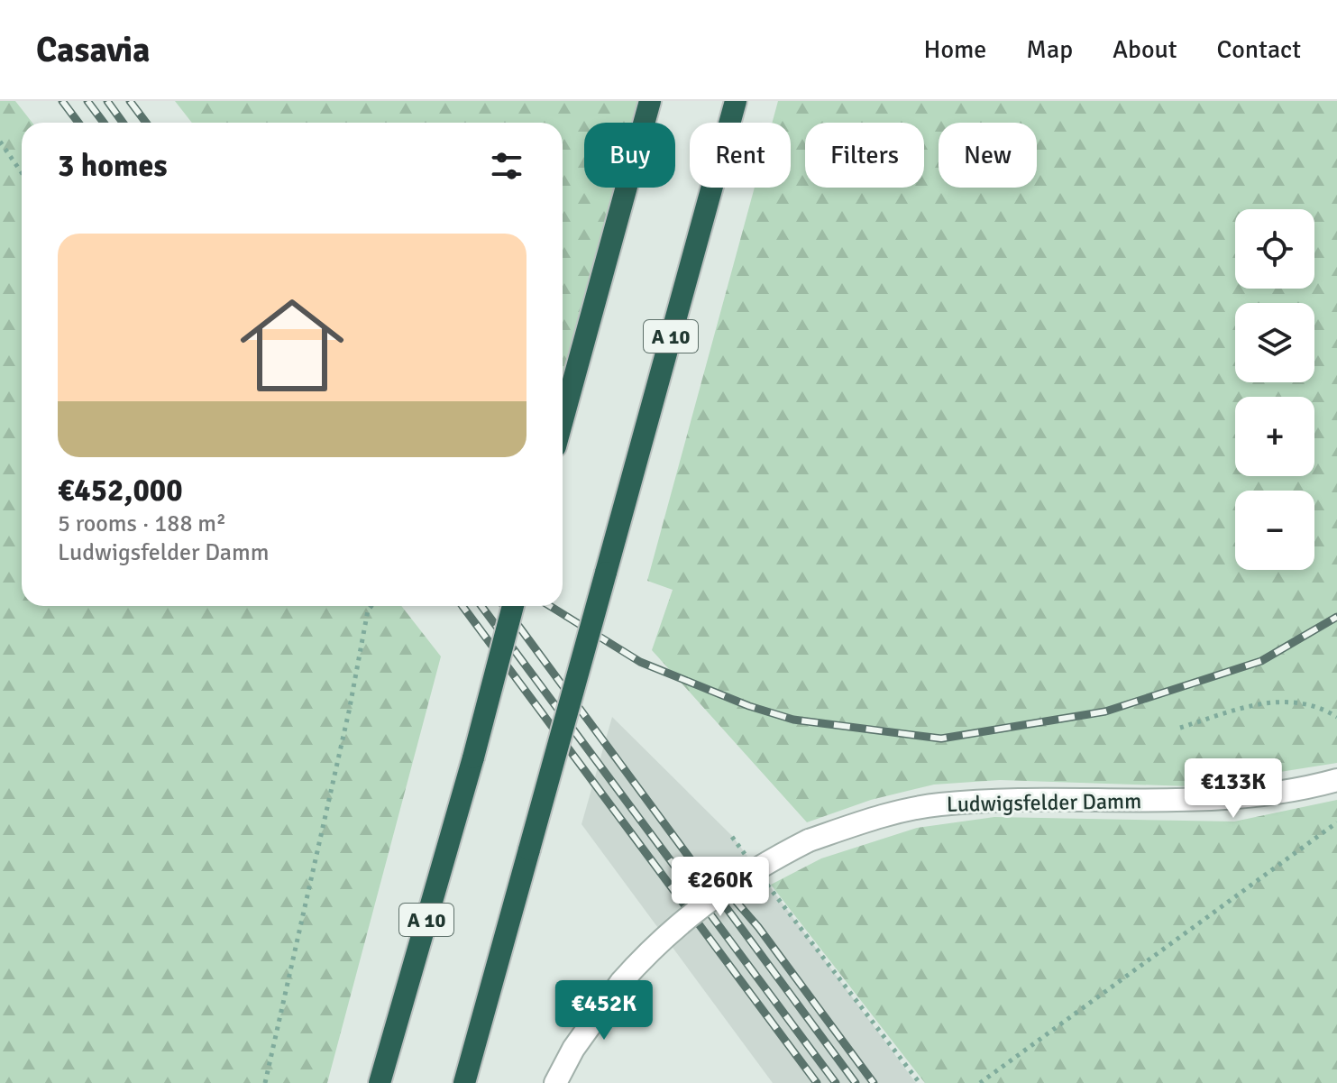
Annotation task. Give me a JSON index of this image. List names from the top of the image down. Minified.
{"streets":{"highway":["A 10"],"street":["Ludwigsfelder Damm"]},"page":{"header":"Casavia","nav":["Home","Map","About","Contact"],"chip":["Buy","Rent","Filters","New"],"heading":"3 homes","map_buttons":["+","−"],"list":[{"name":"€452,000","note":"5 rooms · 188 m² · Ludwigsfelder Damm"}],"price":["€133K","€260K","€452K"]}}
